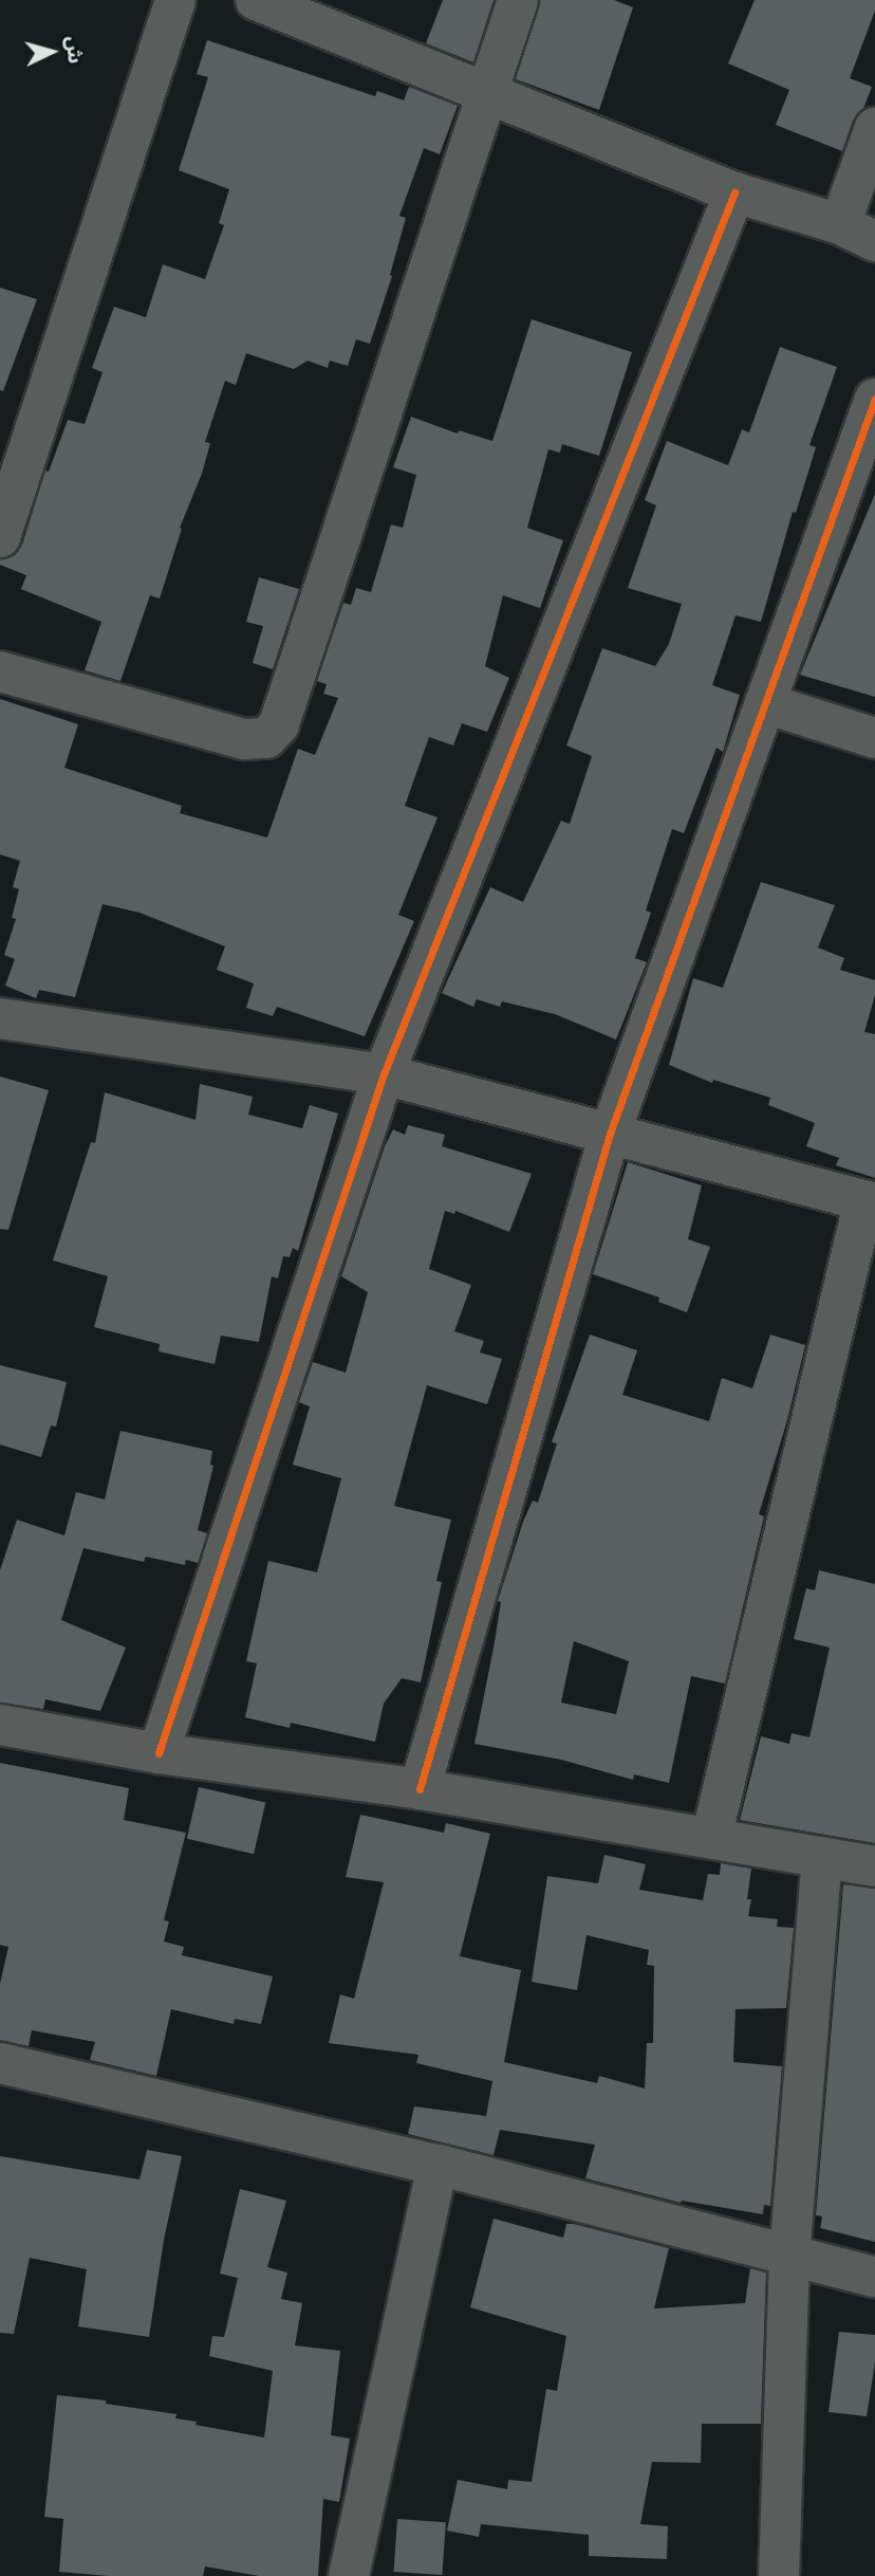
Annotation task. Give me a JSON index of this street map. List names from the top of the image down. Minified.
{"north":"right"}
